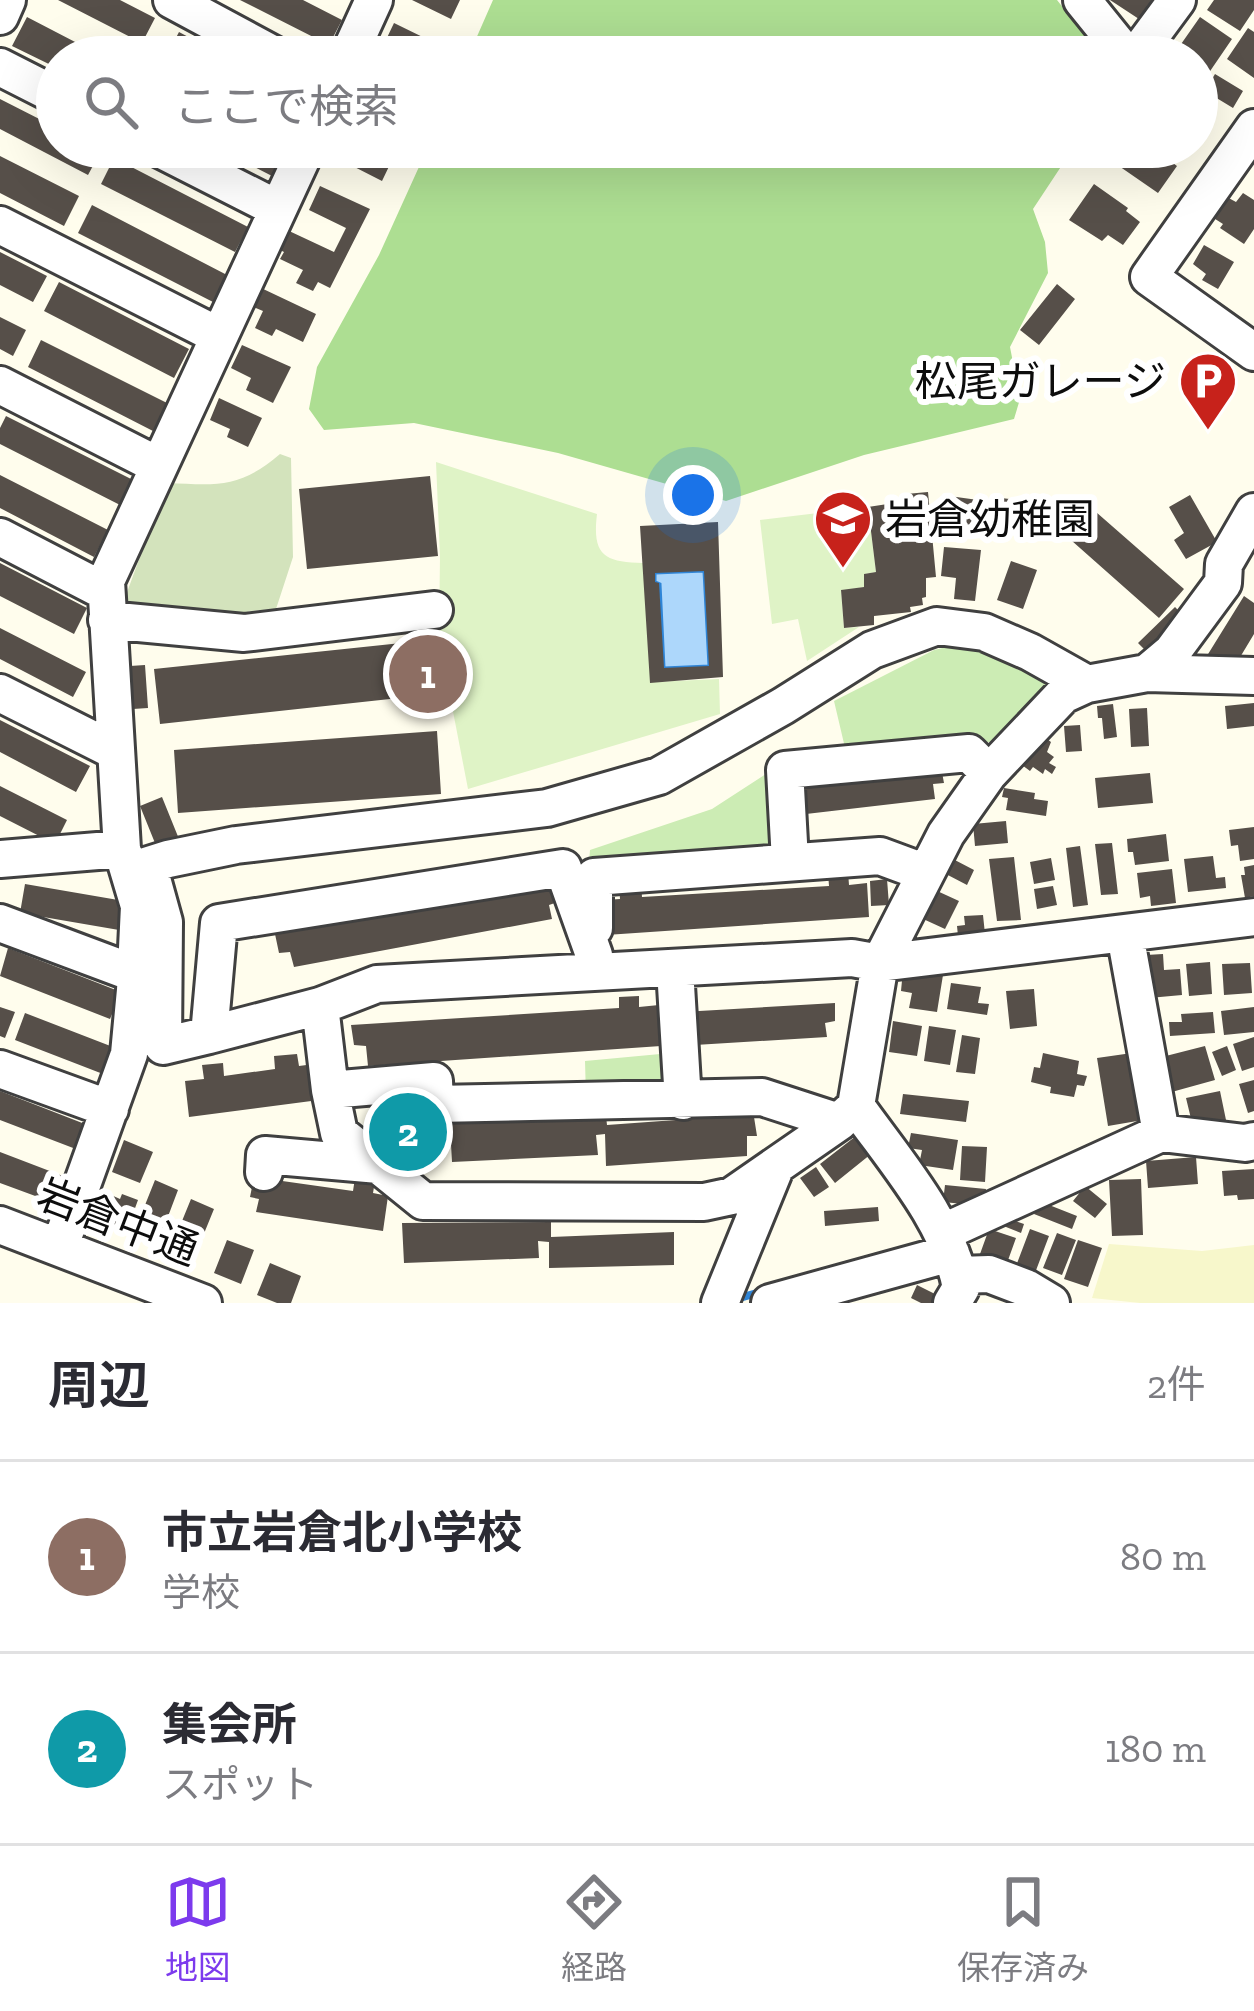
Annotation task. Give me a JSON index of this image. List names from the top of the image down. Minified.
{"streets":{"street":["岩倉中通"]},"places":{"parking":["松尾ガレージ"],"school or university":["岩倉幼稚園"]},"page":{"search":"ここで検索","pins":["1","2"],"heading":["周辺","2件"],"list":[{"mark":"1","name":"市立岩倉北小学校","note":"学校","value":"80 m"},{"mark":"2","name":"集会所","note":"スポット","value":"180 m"}],"nav":["地図","経路","保存済み"]}}
